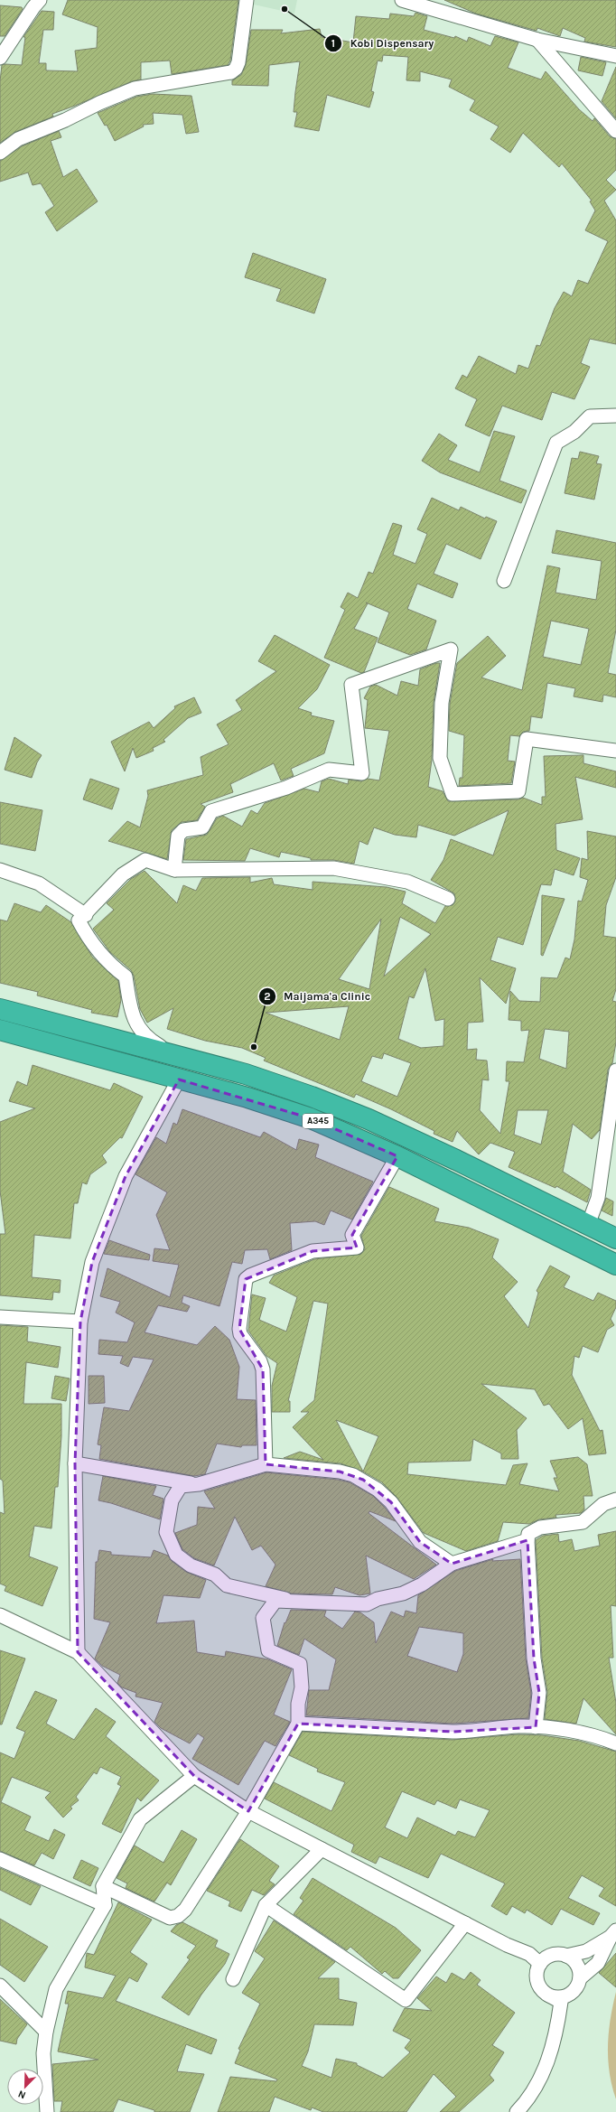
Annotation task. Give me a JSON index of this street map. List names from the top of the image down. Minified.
{"streets":{"highway":["A345"]},"places":["Kobi Dispensary","Maijama'a Clinic"],"north":"bottom left"}
